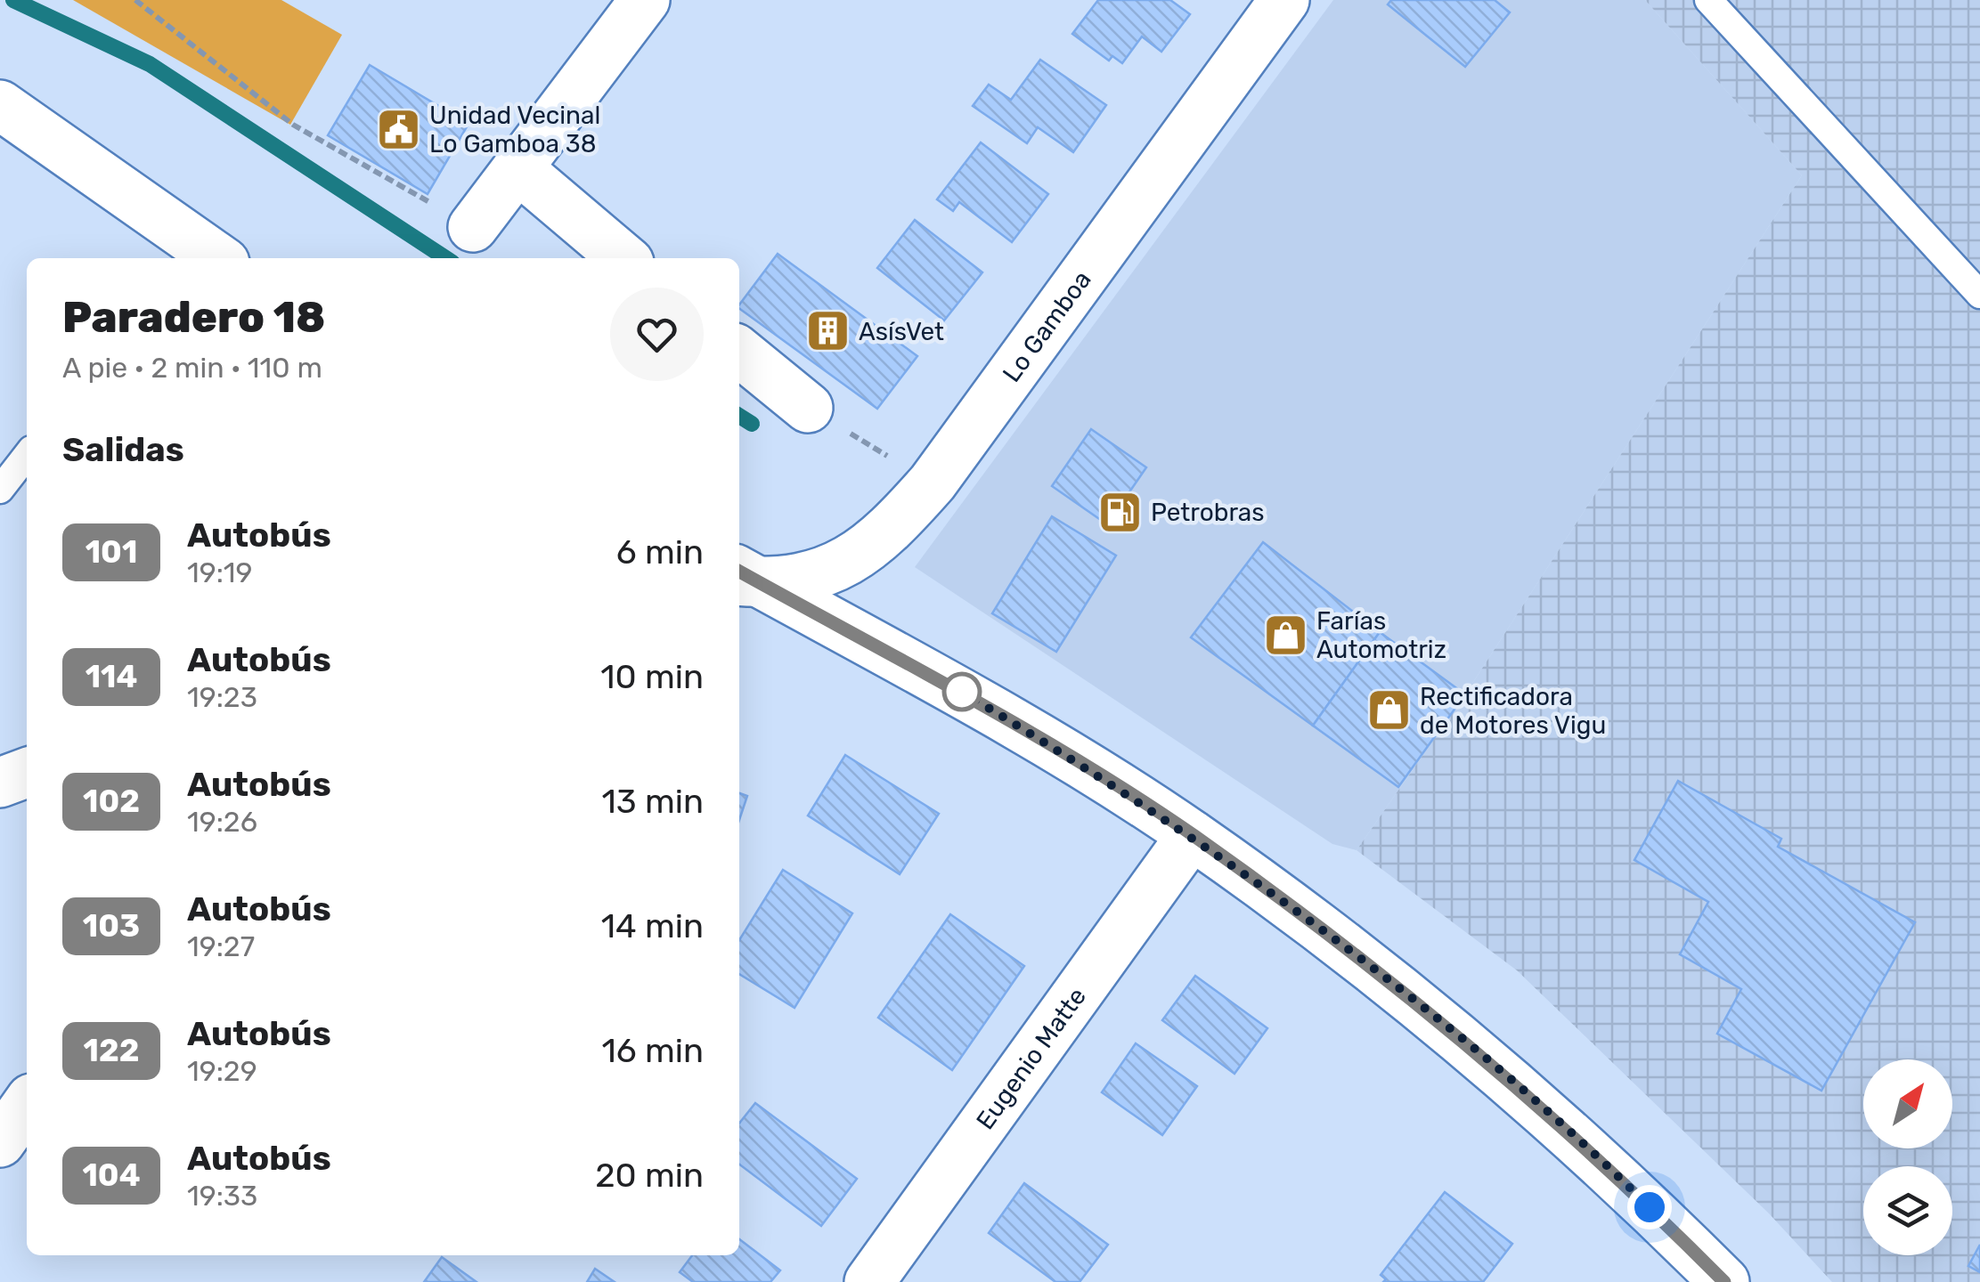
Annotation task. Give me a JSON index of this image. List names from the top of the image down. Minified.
{"streets":{"street":["Lo Gamboa","Eugenio Matte"]},"places":{"public building":["Unidad Vecinal Lo Gamboa 38"],"building":["AsísVet"],"fuel station":["Petrobras"],"shop":["Farías Automotriz","Rectificadora de Motores Vigu"]},"lines":["bus line 101"],"north":"top right","page":{"heading":[["Paradero 18","A pie · 2 min · 110 m"],"Salidas"],"list":[{"mark":"101","name":"Autobús","note":"19:19","value":"6 min"},{"mark":"114","name":"Autobús","note":"19:23","value":"10 min"},{"mark":"102","name":"Autobús","note":"19:26","value":"13 min"},{"mark":"103","name":"Autobús","note":"19:27","value":"14 min"},{"mark":"122","name":"Autobús","note":"19:29","value":"16 min"},{"mark":"104","name":"Autobús","note":"19:33","value":"20 min"}]}}
